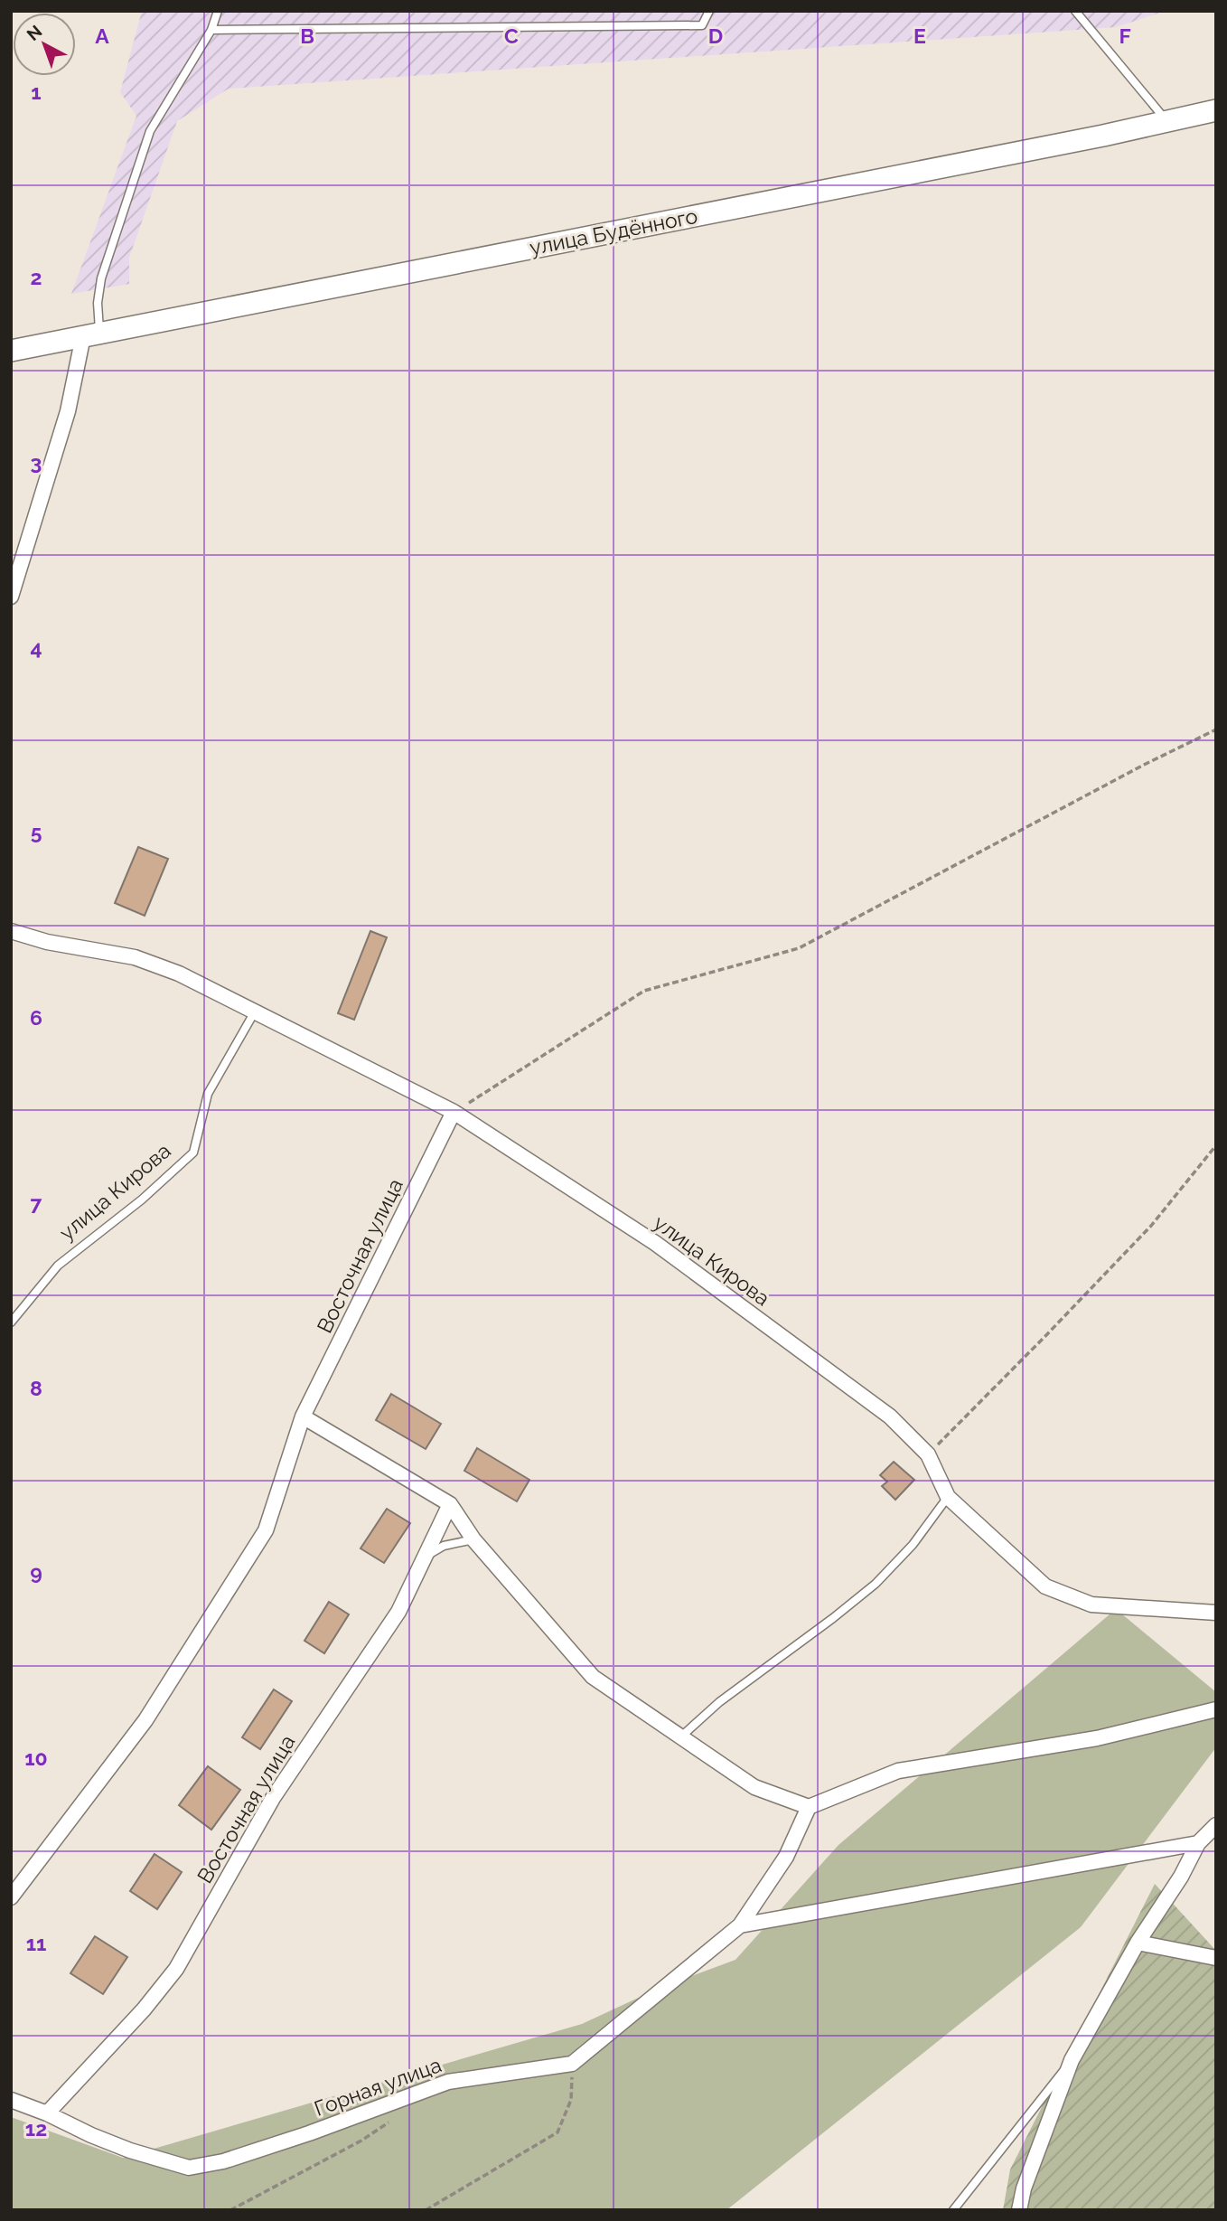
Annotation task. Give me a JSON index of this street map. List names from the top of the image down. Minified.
{"streets":{"main road":["улица Будённого"],"street":["улица Кирова","Восточная улица","Горная улица"]},"crossings":[["улица Кирова","Восточная улица"],["Восточная улица","Горная улица"]],"north":"top left","grid":{"columns":["A","B","C","D","E","F"],"rows":["1","2","3","4","5","6","7","8","9","10","11","12"]}}
